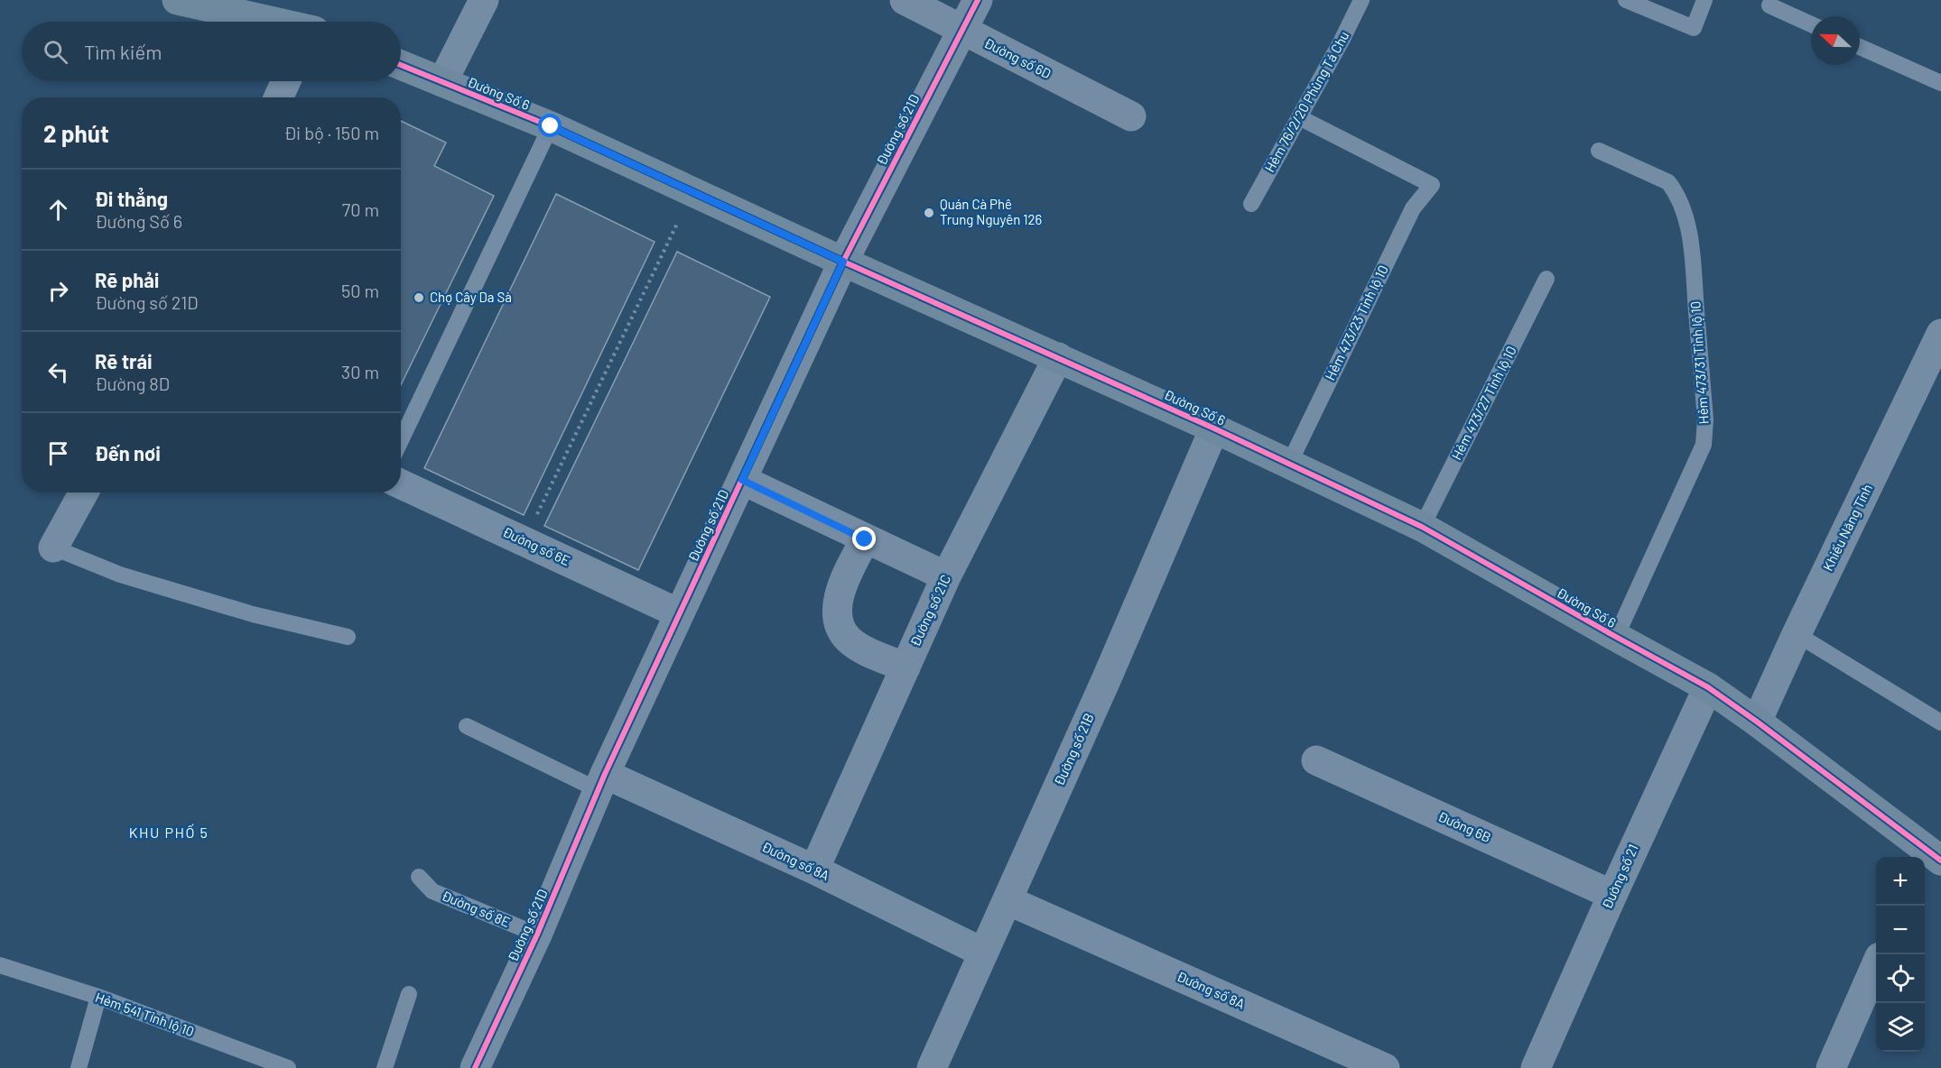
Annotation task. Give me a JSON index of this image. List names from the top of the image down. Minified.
{"streets":{"street":["Đường số 6D","Đường Số 6","Đường số 21D","Khiếu Năng Tĩnh","Đường số 6E","Đường số 21C","Đường số 21B","Đường 6B","Đường số 8A","Đường số 21"],"lane":["Hẻm 76/2/20 Phùng Tá Chu","Hẻm 473/23 Tỉnh lộ 10","Hẻm 473/31 Tỉnh lộ 10","Hẻm 473/27 Tỉnh lộ 10","Đường số 8E","Hẻm 541 Tỉnh lộ 10"]},"crossings":[["Đường số 6D","Đường số 21D"],["Đường Số 6","Đường số 21D"],["Đường Số 6","Hẻm 473/23 Tỉnh lộ 10"],["Đường Số 6","Hẻm 473/31 Tỉnh lộ 10"],["Đường Số 6","Hẻm 473/27 Tỉnh lộ 10"],["Đường Số 6","Khiếu Năng Tĩnh"],["Đường Số 6","Đường số 21C"],["Đường Số 6","Đường số 21B"],["Đường Số 6","Đường số 21"],["Hẻm 76/2/20 Phùng Tá Chu","Hẻm 473/23 Tỉnh lộ 10"],["Đường số 21D","Đường số 6E"],["Đường số 21D","Đường số 8A"],["Đường số 21D","Đường số 8E"],["Đường số 21C","Đường số 8A"],["Đường số 21B","Đường số 8A"],["Đường 6B","Đường số 21"]],"districts":["KHU PHỐ 5"],"places":["Quán Cà Phê Trung Nguyên 126","Chợ Cây Da Sà"],"north":"left","page":{"search":"Tìm kiếm","heading":["2 phút","Đi bộ · 150 m"],"list":[["Đi thẳng","Đường Số 6","70 m"],["Rẽ phải","Đường số 21D","50 m"],["Rẽ trái","Đường 8D","30 m"],"Đến nơi"],"map_buttons":["+","−"]}}
